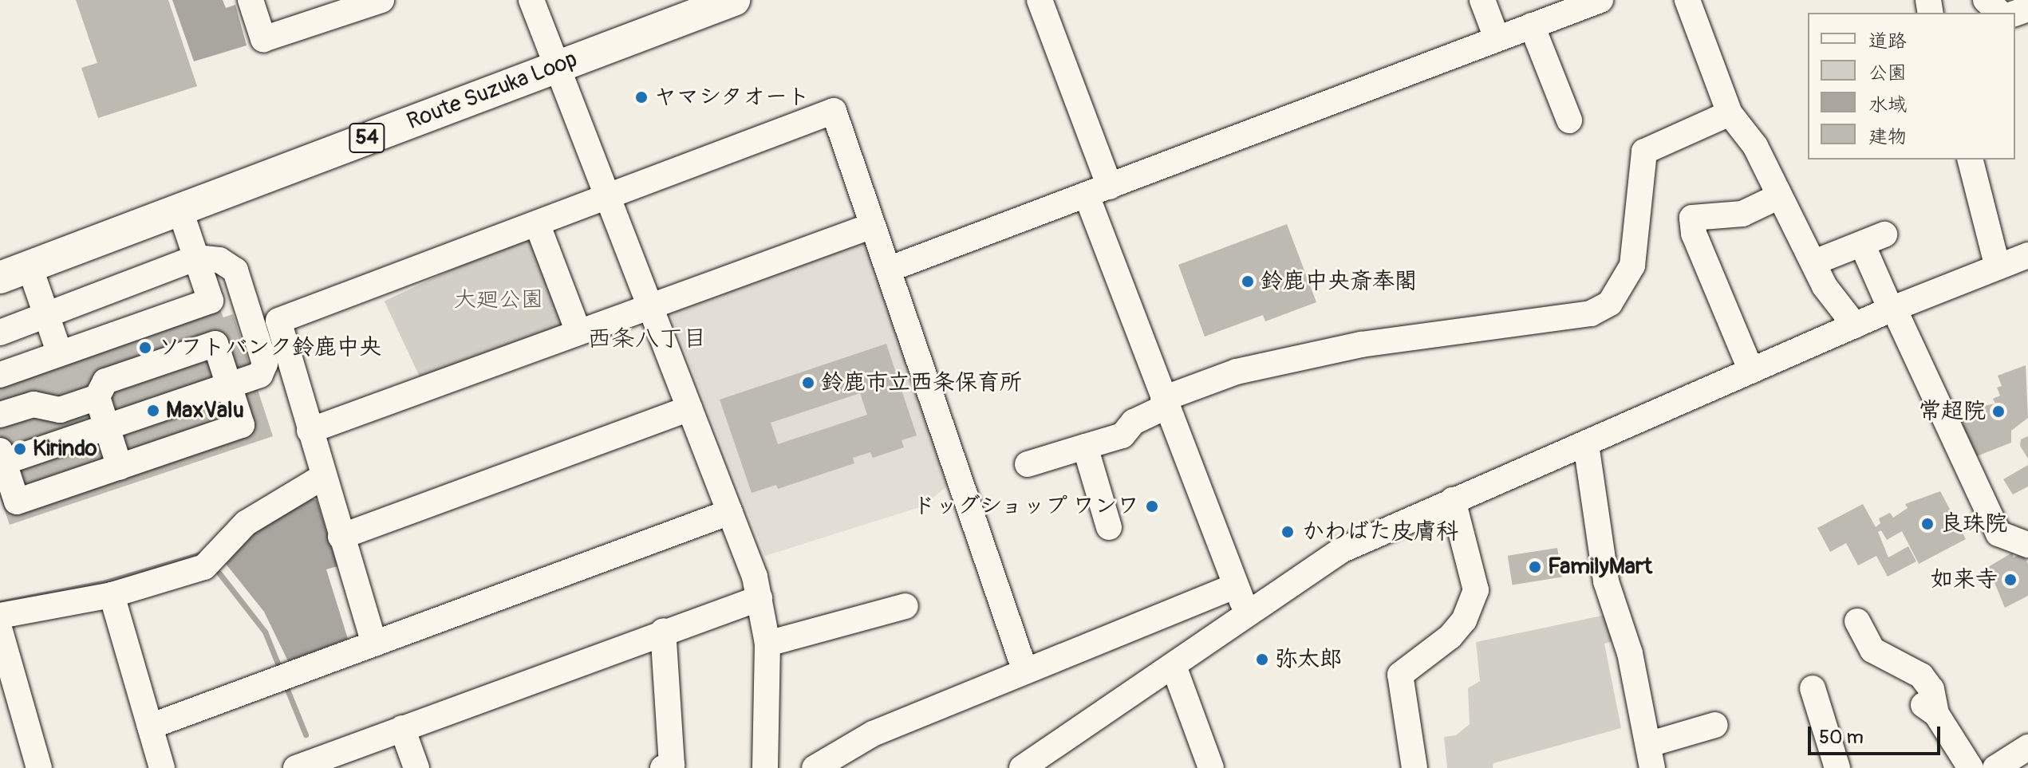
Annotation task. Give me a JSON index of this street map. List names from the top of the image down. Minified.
{"streets":{"main road":["Route Suzuka Loop","54"]},"districts":["西条八丁目"],"parks":["大廻公園"],"places":["ヤマシタオート","鈴鹿中央斎奉閣","ソフトバンク鈴鹿中央","鈴鹿市立西条保育所","MaxValu","常超院","Kirindo","ドッグショップ ワンワ","良珠院","かわばた皮膚科","FamilyMart","如来寺","弥太郎"],"legend":["道路","公園","水域","建物"],"scale_bar":"50 m"}
